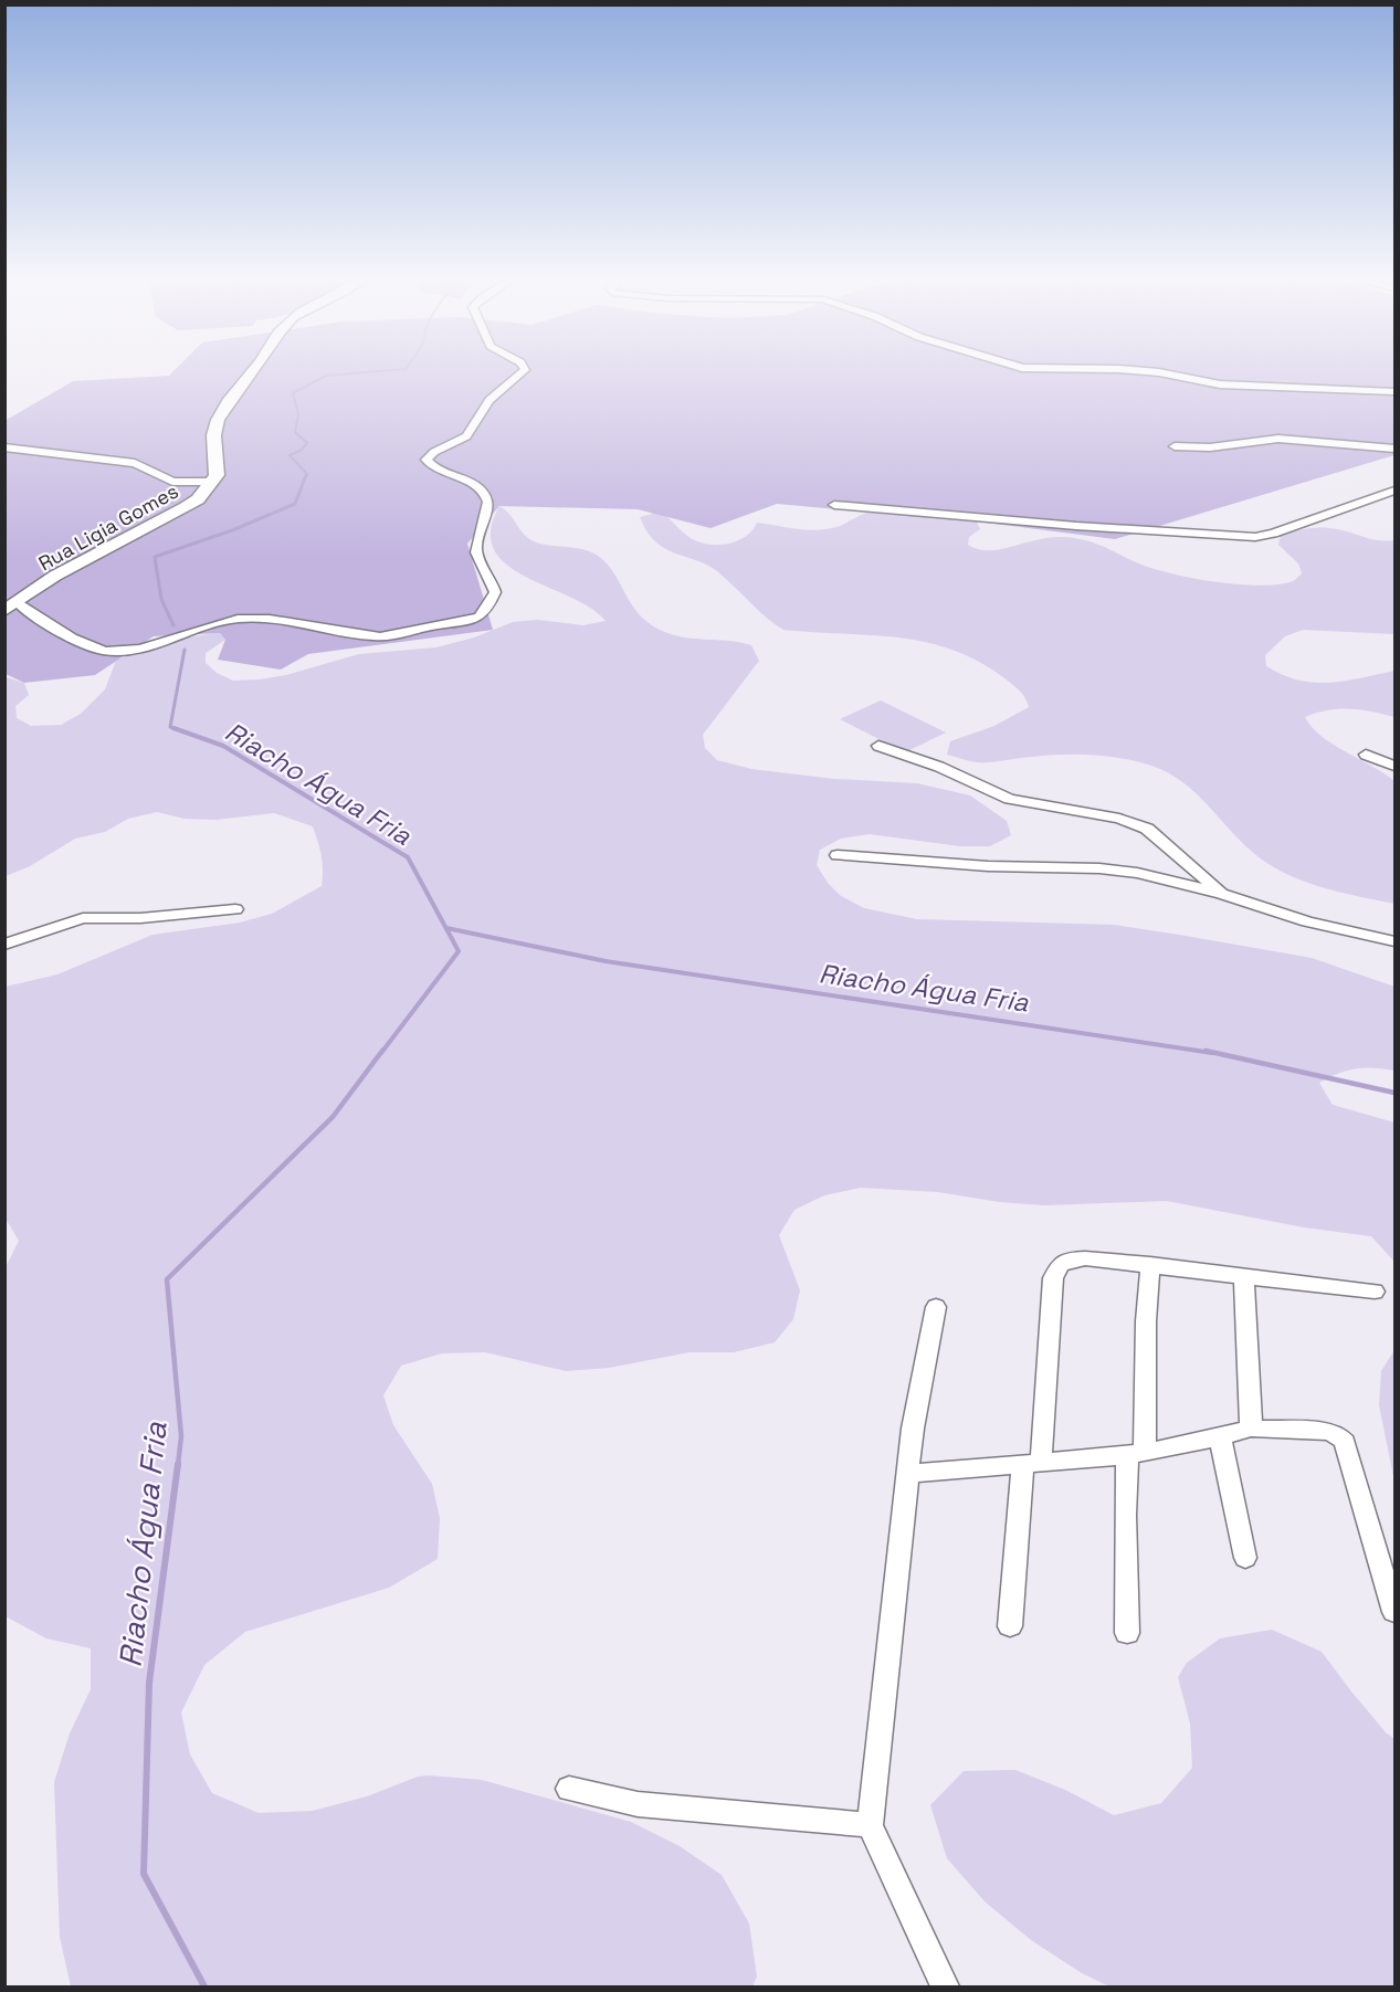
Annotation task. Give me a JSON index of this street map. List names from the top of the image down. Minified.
{"streets":{"street":["Rua Ligia Gomes"]},"water":["Riacho Água Fria"]}
